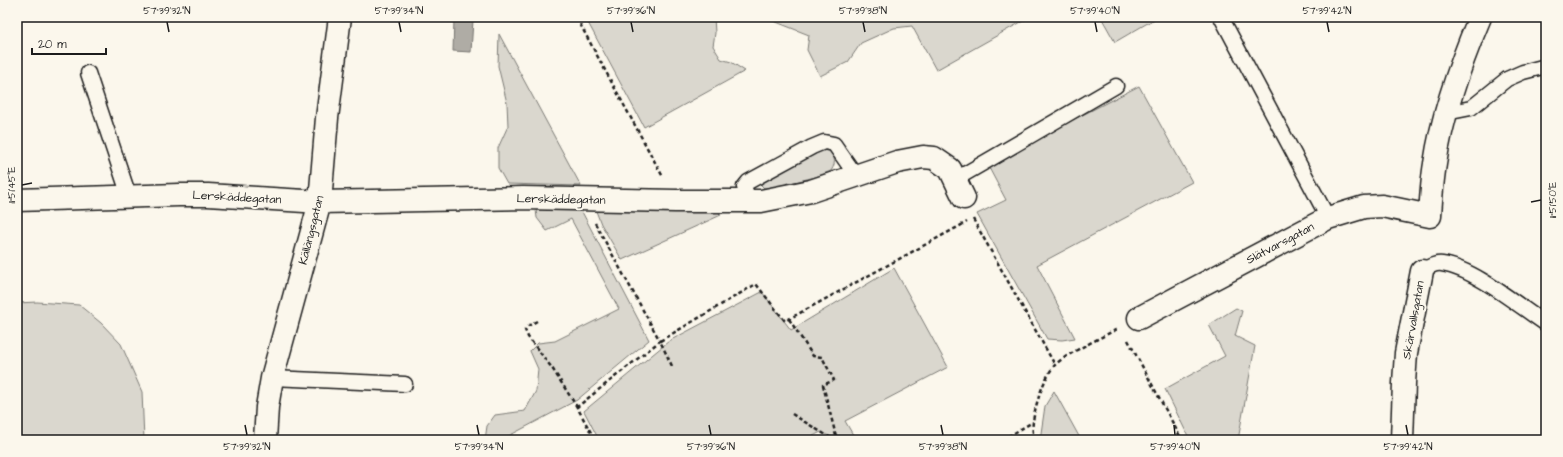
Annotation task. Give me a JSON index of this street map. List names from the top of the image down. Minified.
{"streets":{"street":["Lerskäddegatan","Källängsgatan","Slätvarsgatan","Skärvallsgatan"]},"crossings":[["Lerskäddegatan","Källängsgatan"]],"scale_bar":"20 m","coordinates":["57°39'32\"N","57°39'34\"N","57°39'36\"N","57°39'38\"N","57°39'40\"N","57°39'42\"N","11°51'45\"E","11°51'50\"E"]}
